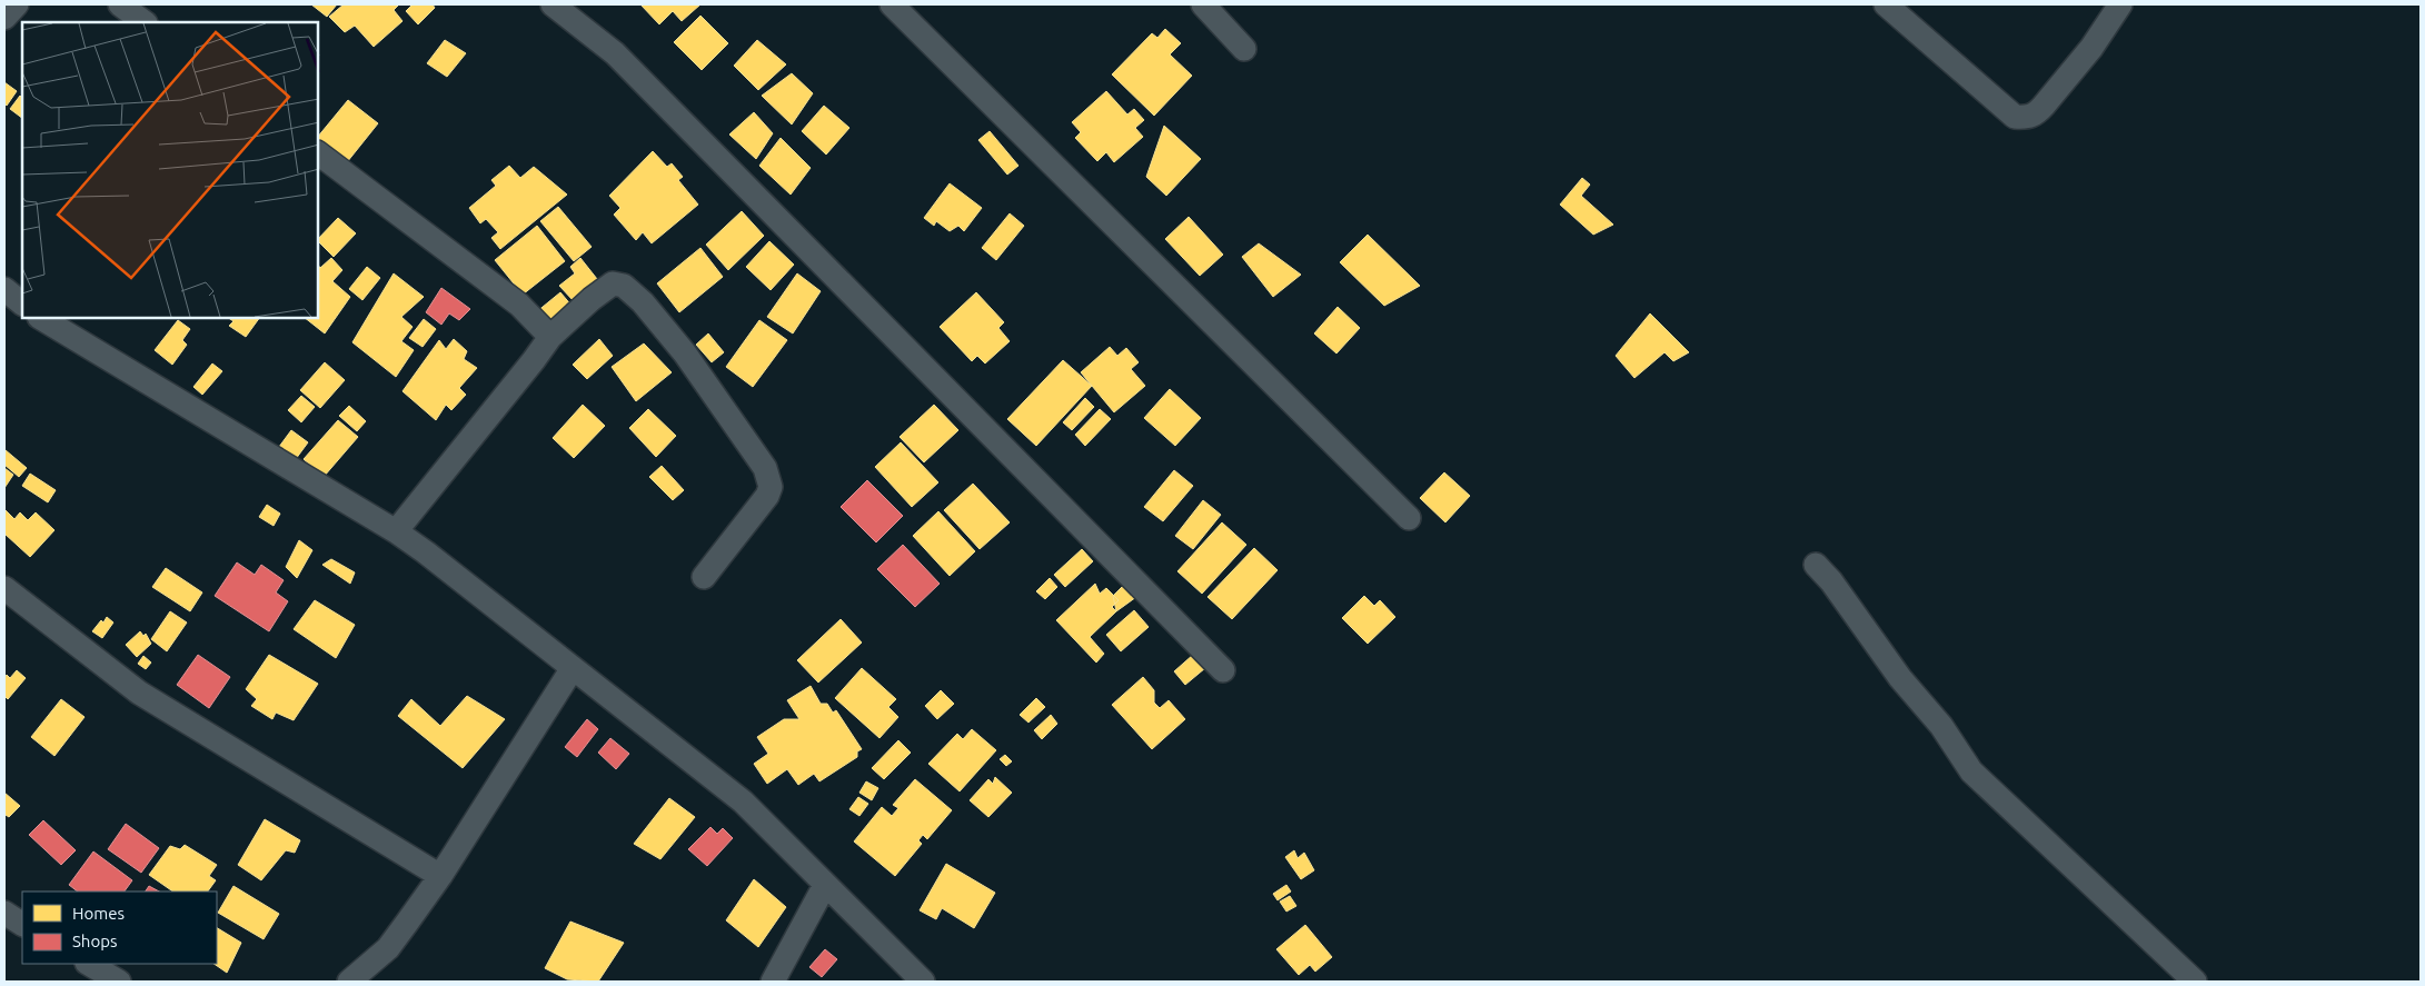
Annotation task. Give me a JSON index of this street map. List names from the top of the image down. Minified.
{"legend":["Homes","Shops"]}
